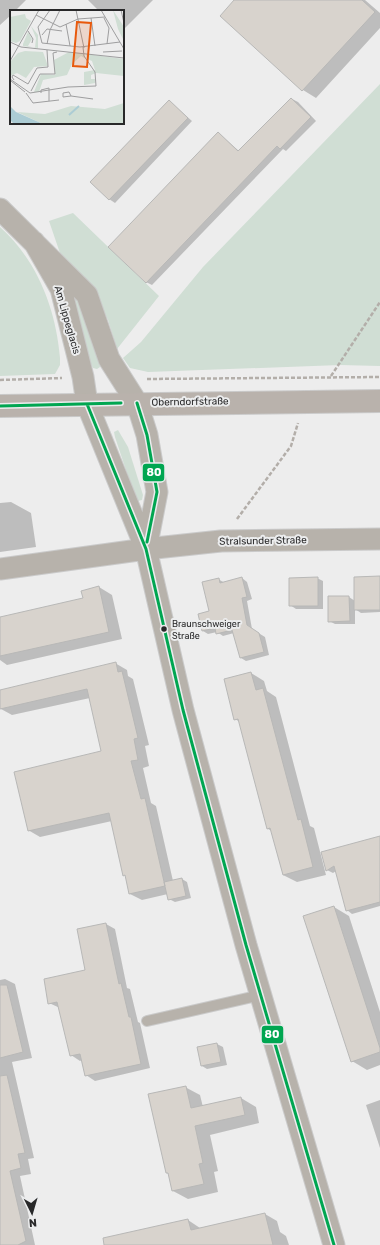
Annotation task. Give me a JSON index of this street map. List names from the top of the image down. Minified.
{"streets":{"main road":["Oberndorfstraße"],"street":["Am Lippeglacis","Stralsunder Straße"]},"crossings":[["Am Lippeglacis","Oberndorfstraße"],["Am Lippeglacis","Stralsunder Straße"]],"places":["Braunschweiger Straße"],"lines":["transit line 80"],"north":"bottom"}
